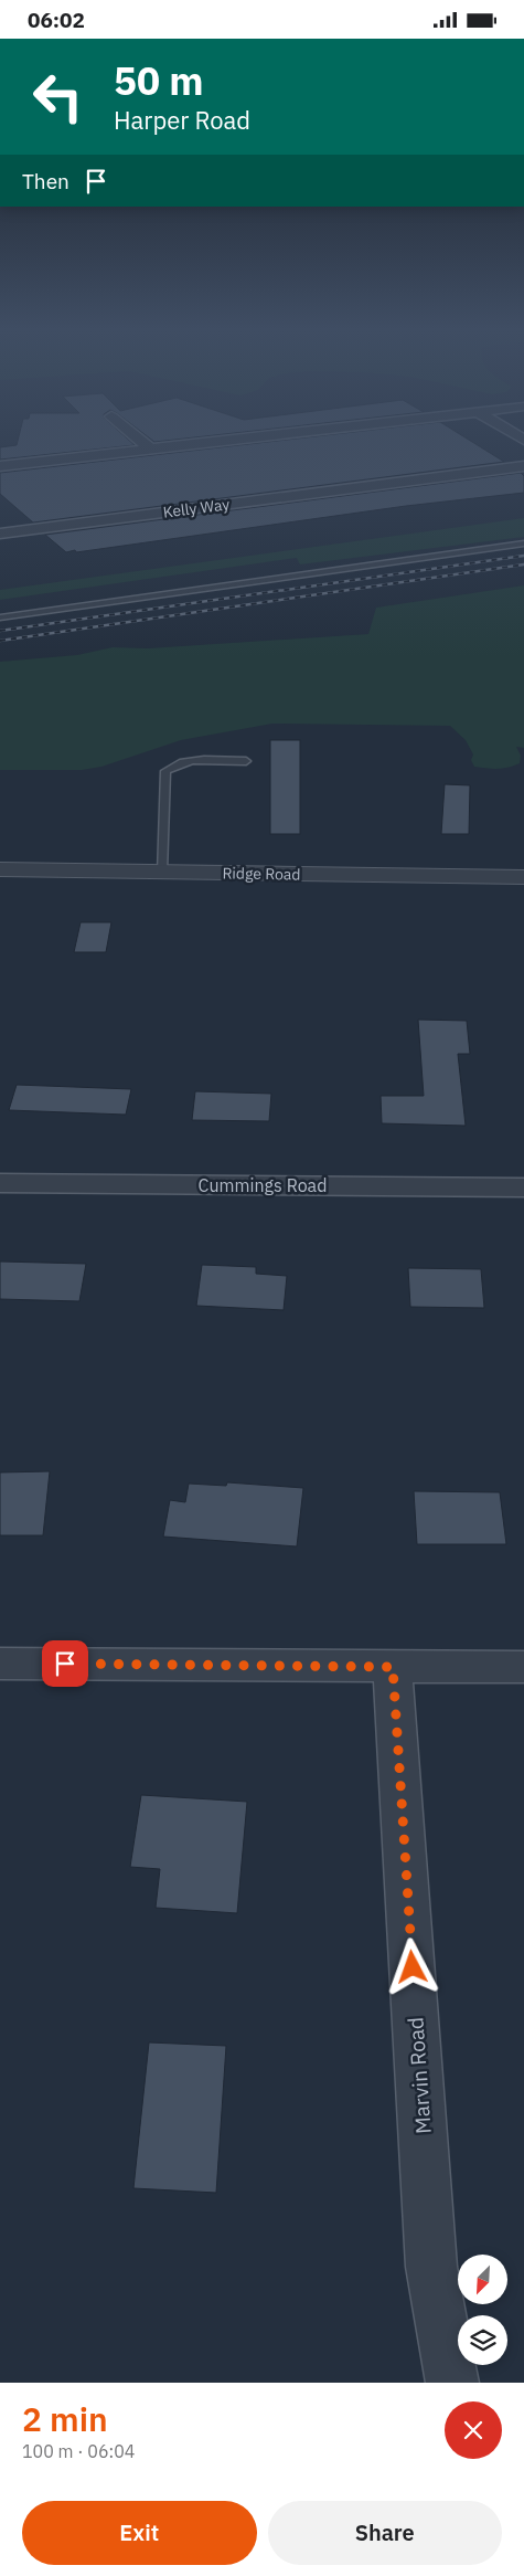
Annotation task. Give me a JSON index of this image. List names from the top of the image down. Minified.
{"streets":{"street":["Kelly Way","Ridge Road","Cummings Road","Marvin Road"]},"north":"bottom left","page":{"status":"06:02","turn":["50 m","Harper Road"],"then":"Then","heading":["2 min","100 m · 06:04"],"buttons":["Exit","Share"]}}
